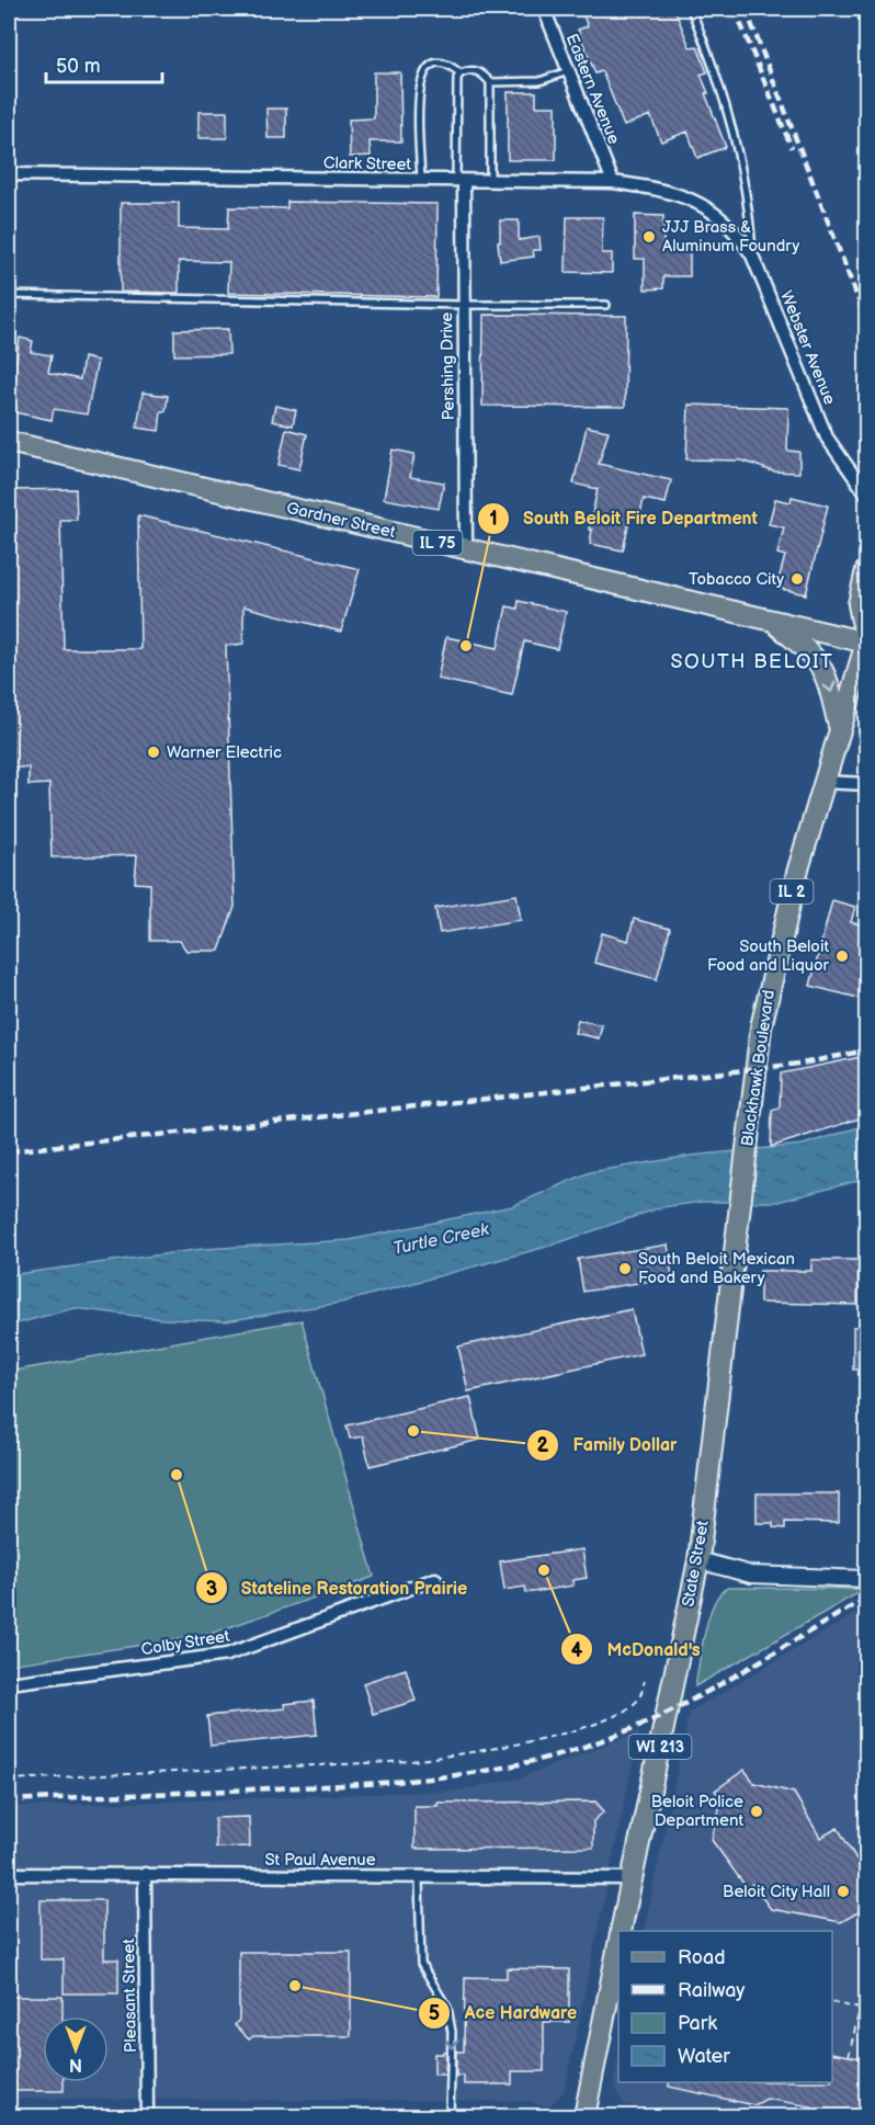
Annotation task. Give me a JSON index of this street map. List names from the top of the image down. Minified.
{"streets":{"main road":["Gardner Street","IL 75","IL 2","Blackhawk Boulevard","State Street","WI 213"],"street":["Eastern Avenue","Clark Street","Webster Avenue","Pershing Drive","Colby Street","St Paul Avenue","Pleasant Street"]},"crossings":[["Eastern Avenue","Clark Street"],["Clark Street","Webster Avenue"],["Clark Street","Pershing Drive"],["Pershing Drive","Gardner Street"],["Gardner Street","Blackhawk Boulevard"],["Blackhawk Boulevard","State Street"],["State Street","St Paul Avenue"],["St Paul Avenue","Pleasant Street"]],"districts":["SOUTH BELOIT"],"water":["Turtle Creek"],"places":["JJJ Brass & Aluminum Foundry","Tobacco City","South Beloit Fire Department","Warner Electric","South Beloit Food and Liquor","South Beloit Mexican Food and Bakery","Family Dollar","Stateline Restoration Prairie","McDonald's","Beloit Police Department","Beloit City Hall","Ace Hardware"],"legend":["Road","Railway","Park","Water"],"scale_bar":"50 m","north":"bottom"}
